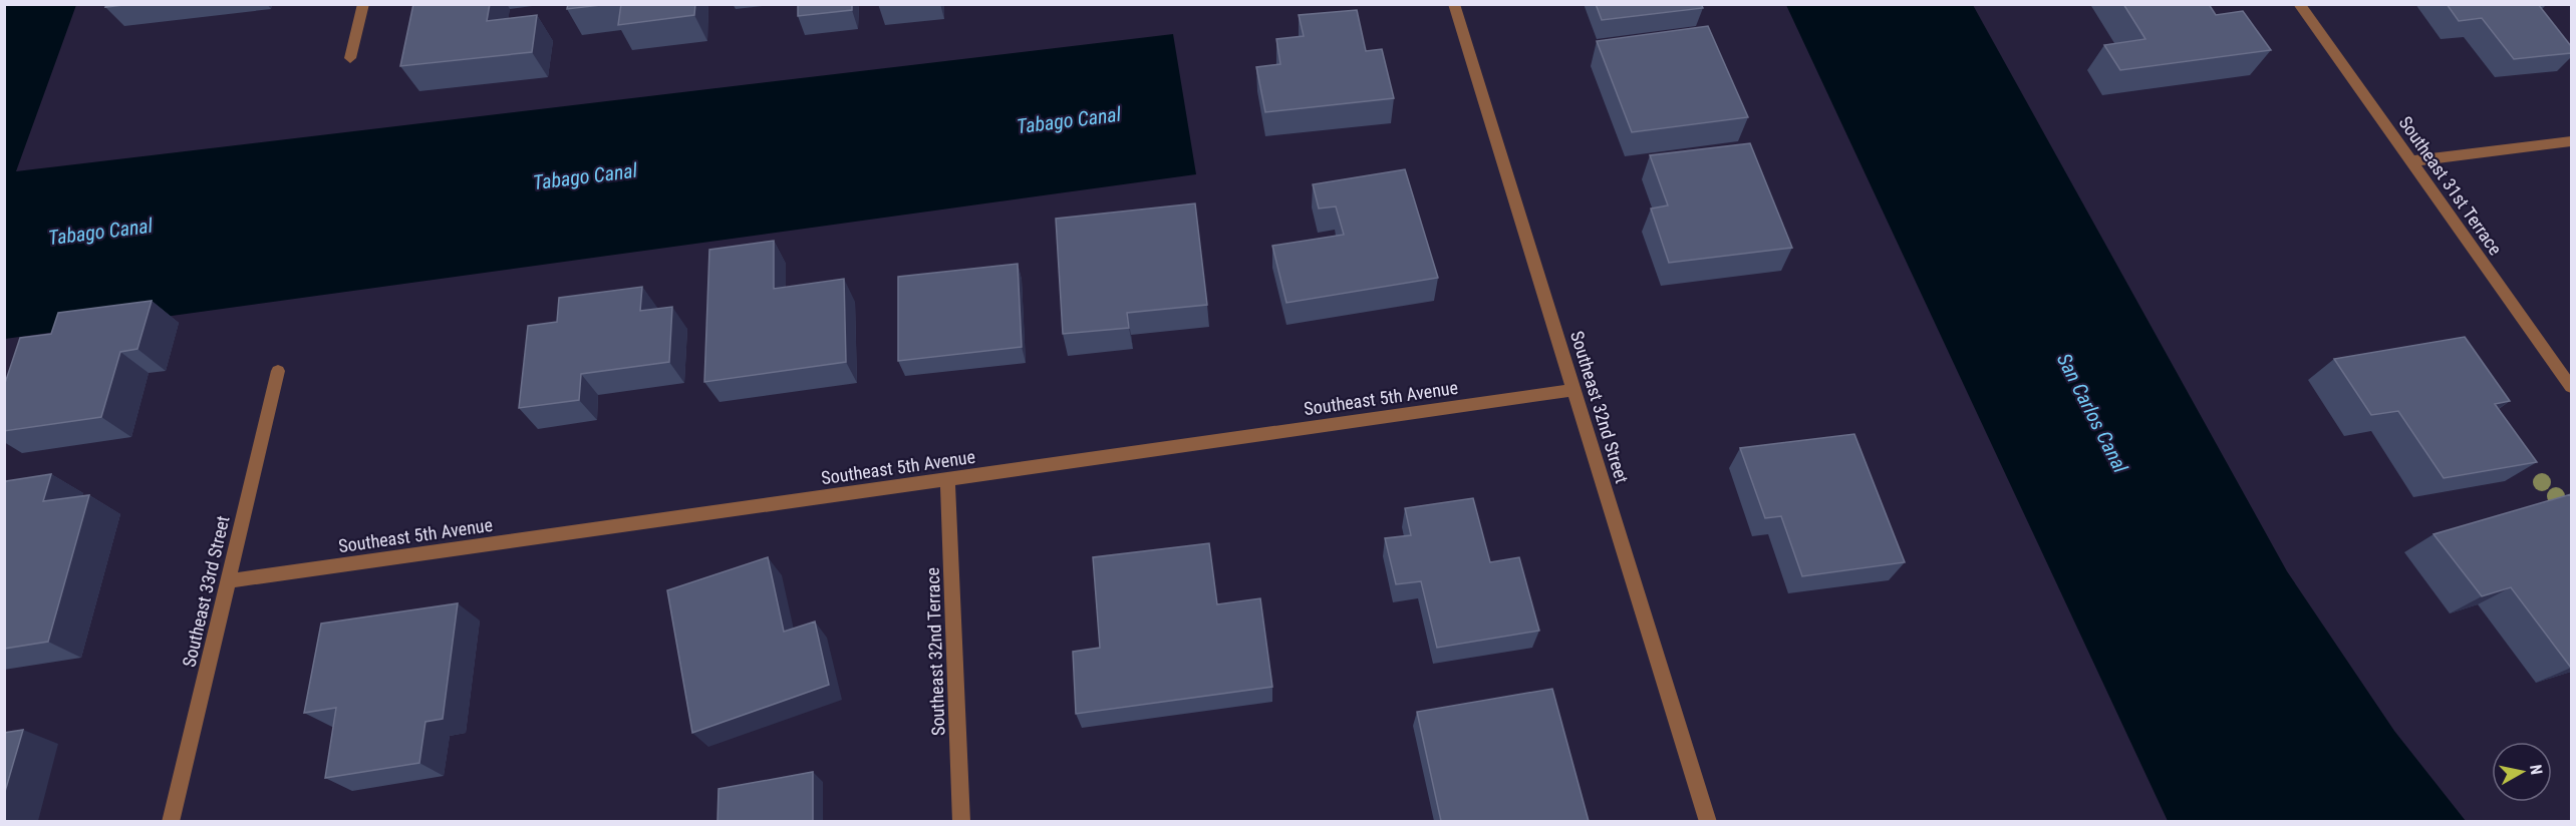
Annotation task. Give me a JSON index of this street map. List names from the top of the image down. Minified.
{"streets":{"street":["Southeast 31st Terrace","Southeast 5th Avenue","Southeast 32nd Street","Southeast 33rd Street","Southeast 32nd Terrace"]},"crossings":[["Southeast 5th Avenue","Southeast 32nd Street"],["Southeast 5th Avenue","Southeast 33rd Street"],["Southeast 5th Avenue","Southeast 32nd Terrace"]],"water":["Tabago Canal","San Carlos Canal"],"north":"right"}
